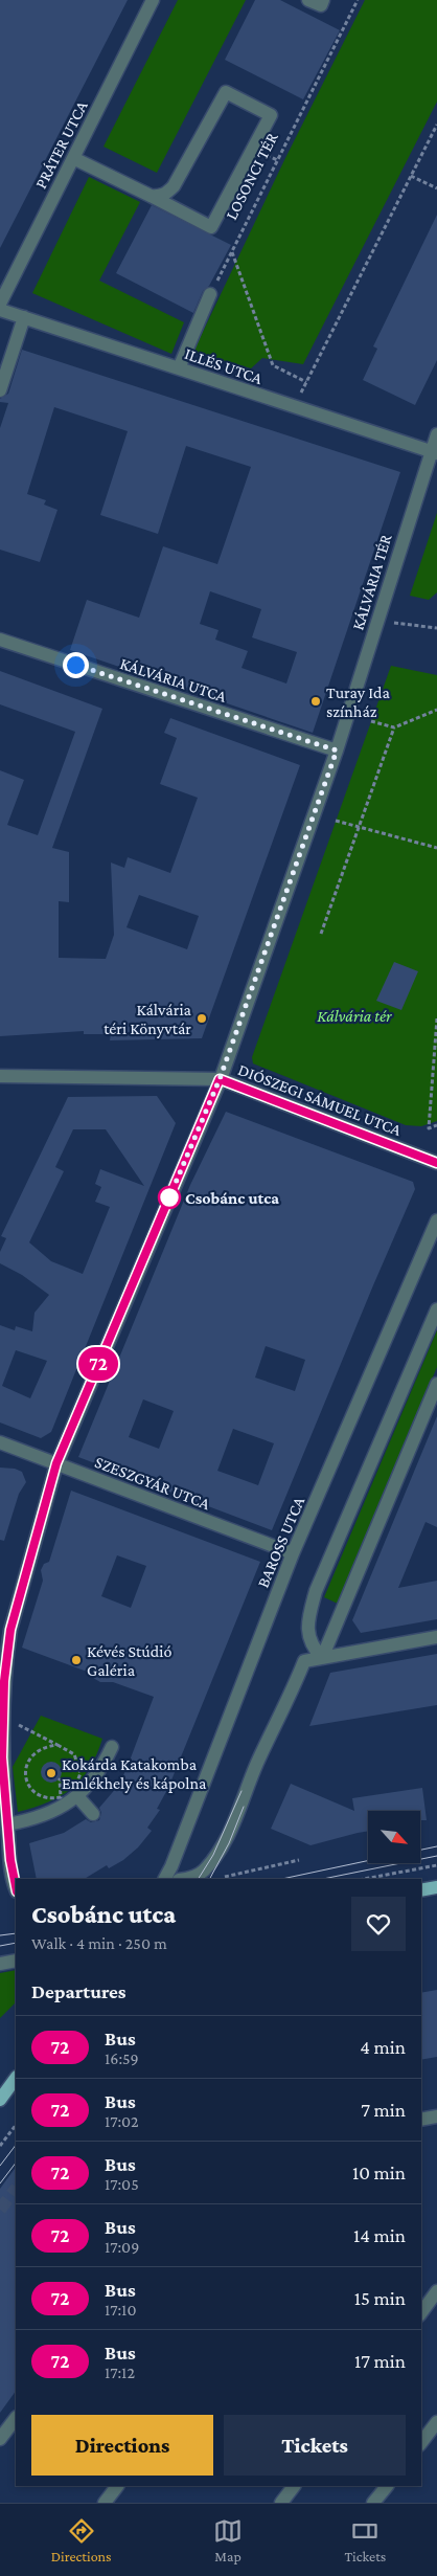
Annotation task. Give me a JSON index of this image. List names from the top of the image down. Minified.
{"streets":{"street":["PRÁTER UTCA","ILLÉS UTCA","KÁLVÁRIA TÉR","KÁLVÁRIA UTCA","DIÓSZEGI SÁMUEL UTCA","SZESZGYÁR UTCA","BAROSS UTCA"],"path":["LOSONCI TÉR"]},"crossings":[["ILLÉS UTCA","KÁLVÁRIA TÉR"],["KÁLVÁRIA TÉR","KÁLVÁRIA UTCA"],["KÁLVÁRIA TÉR","DIÓSZEGI SÁMUEL UTCA"],["SZESZGYÁR UTCA","BAROSS UTCA"]],"parks":["Kálvária tér"],"places":["Turay Ida színház","Kálvária téri Könyvtár","Csobánc utca","Kévés Stúdió Galéria","Kokárda Katakomba Emlékhely és kápolna"],"lines":["bus line 72"],"north":"bottom right","page":{"on_map":"72","heading":[["Csobánc utca","Walk · 4 min · 250 m"],"Departures"],"list":[{"mark":"72","name":"Bus","note":"16:59","value":"4 min"},{"mark":"72","name":"Bus","note":"17:02","value":"7 min"},{"mark":"72","name":"Bus","note":"17:05","value":"10 min"},{"mark":"72","name":"Bus","note":"17:09","value":"14 min"},{"mark":"72","name":"Bus","note":"17:10","value":"15 min"},{"mark":"72","name":"Bus","note":"17:12","value":"17 min"}],"buttons":["Directions","Tickets"],"tabs":["Directions","Map","Tickets"]}}
